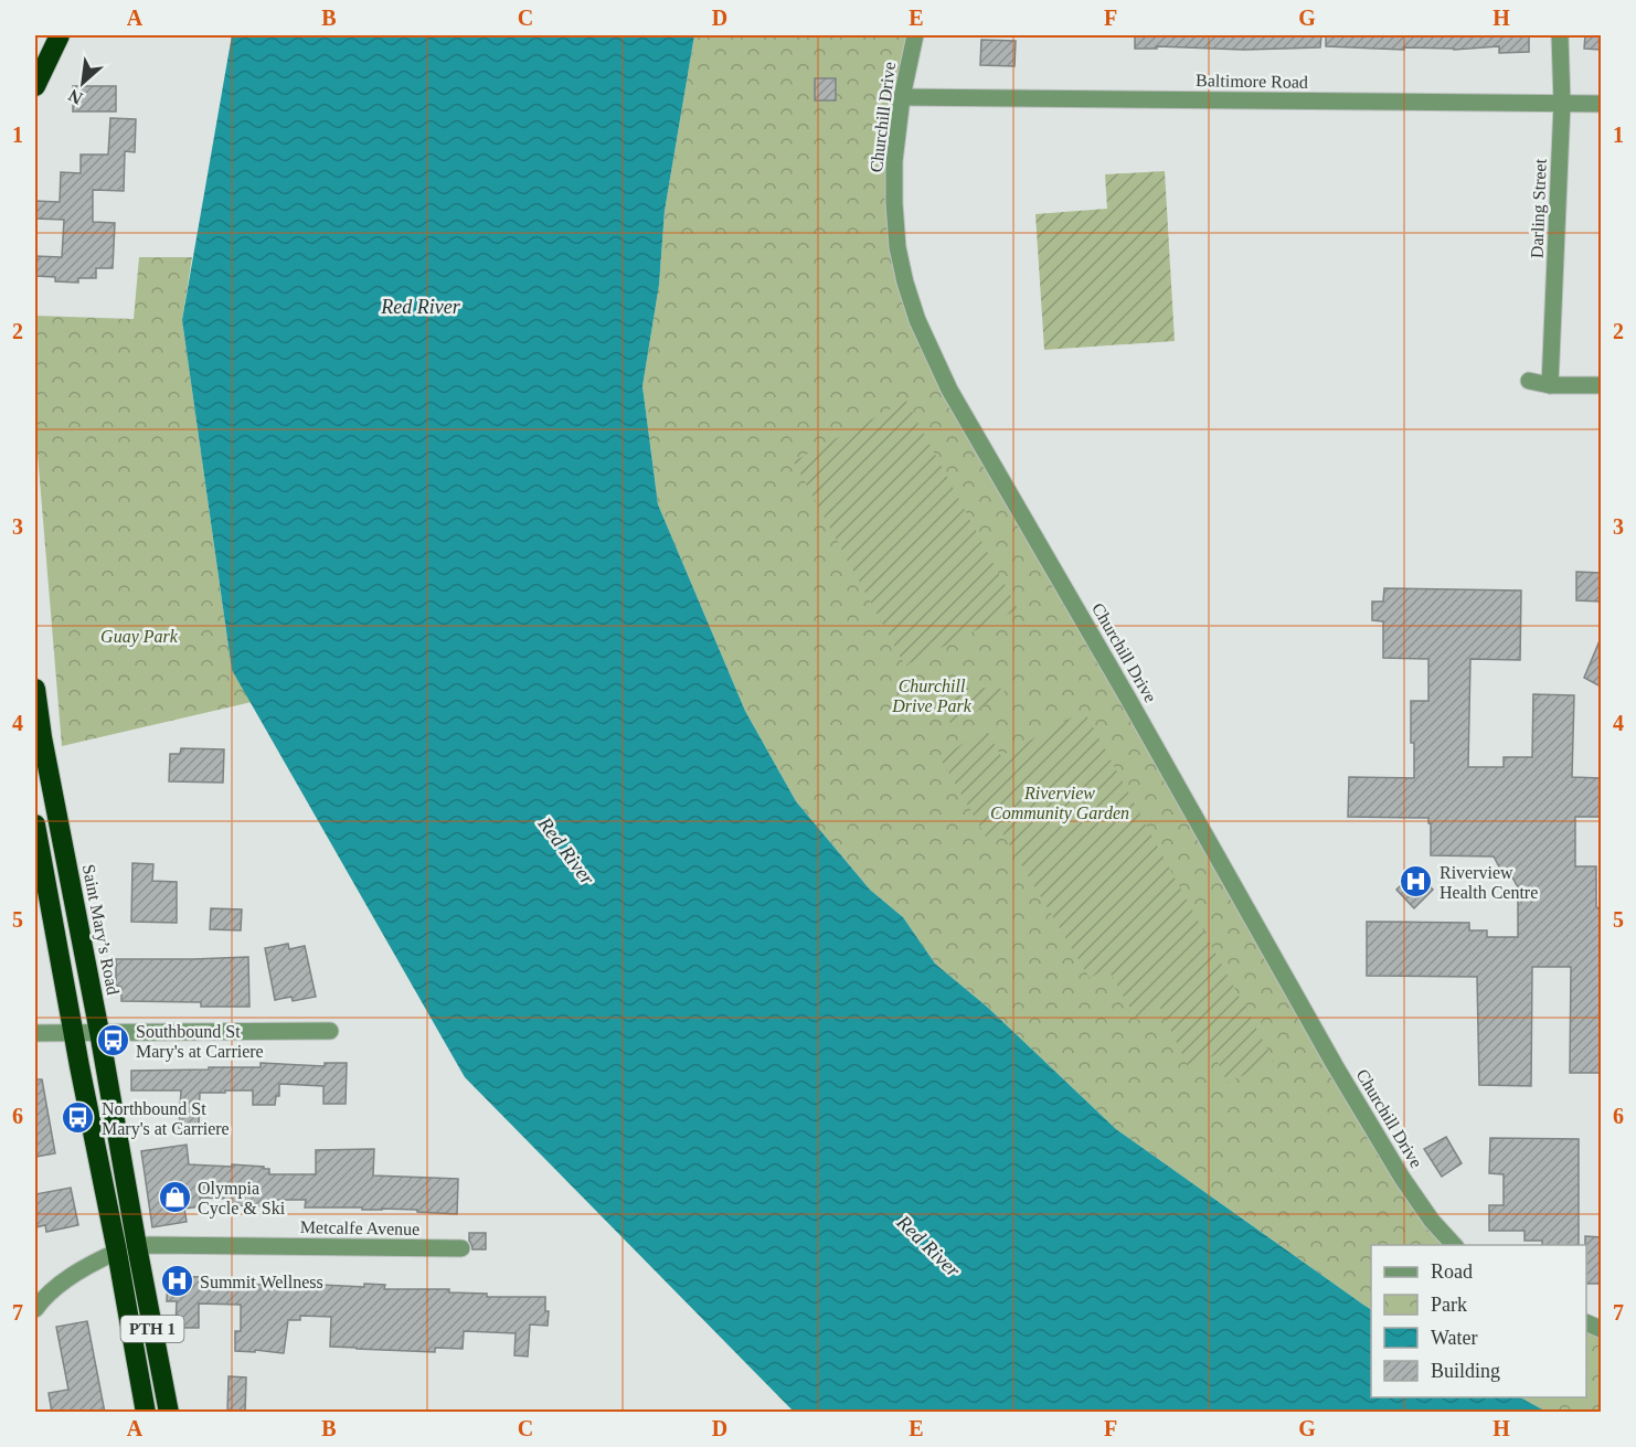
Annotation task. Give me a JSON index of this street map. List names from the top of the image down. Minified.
{"streets":{"highway":["Saint Mary’s Road","PTH 1"],"street":["Baltimore Road","Churchill Drive","Darling Street","Metcalfe Avenue"]},"crossings":[["Baltimore Road","Churchill Drive"],["Baltimore Road","Darling Street"],["Saint Mary’s Road","Metcalfe Avenue"]],"water":["Red River"],"parks":["Guay Park","Churchill Drive Park","Riverview Community Garden"],"places":{"hospital":["Riverview Health Centre","Summit Wellness"],"bus stop":["Southbound St Mary's at Carriere","Northbound St Mary's at Carriere"],"shop":["Olympia Cycle & Ski"]},"legend":["Road","Park","Water","Building"],"north":"bottom left","grid":{"columns":["A","B","C","D","E","F","G","H"],"rows":["1","2","3","4","5","6","7"]}}
